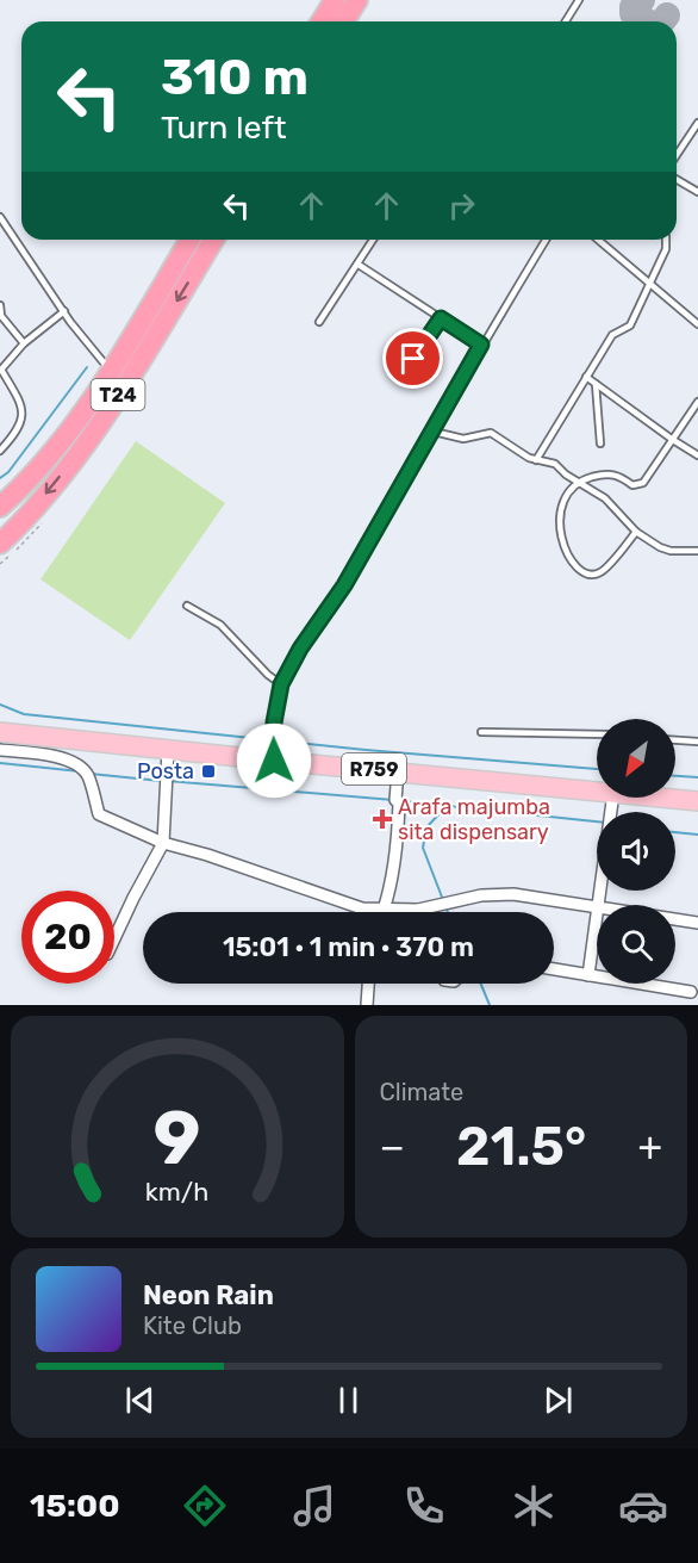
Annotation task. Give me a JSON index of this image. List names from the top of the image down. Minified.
{"streets":{"highway":["T24"],"main road":["R759"]},"places":{"transit":["Posta"],"health":["Arafa majumba sita dispensary"]},"north":"bottom left","page":{"turn":["310 m","Turn left"],"limit":"20","trip":"15:01 · 1 min · 370 m","tile":"Climate","heat":["−","21.5°","+"],"song":["Neon Rain","Kite Club"],"tabs":"15:00","gauge":["9","km/h"]}}
